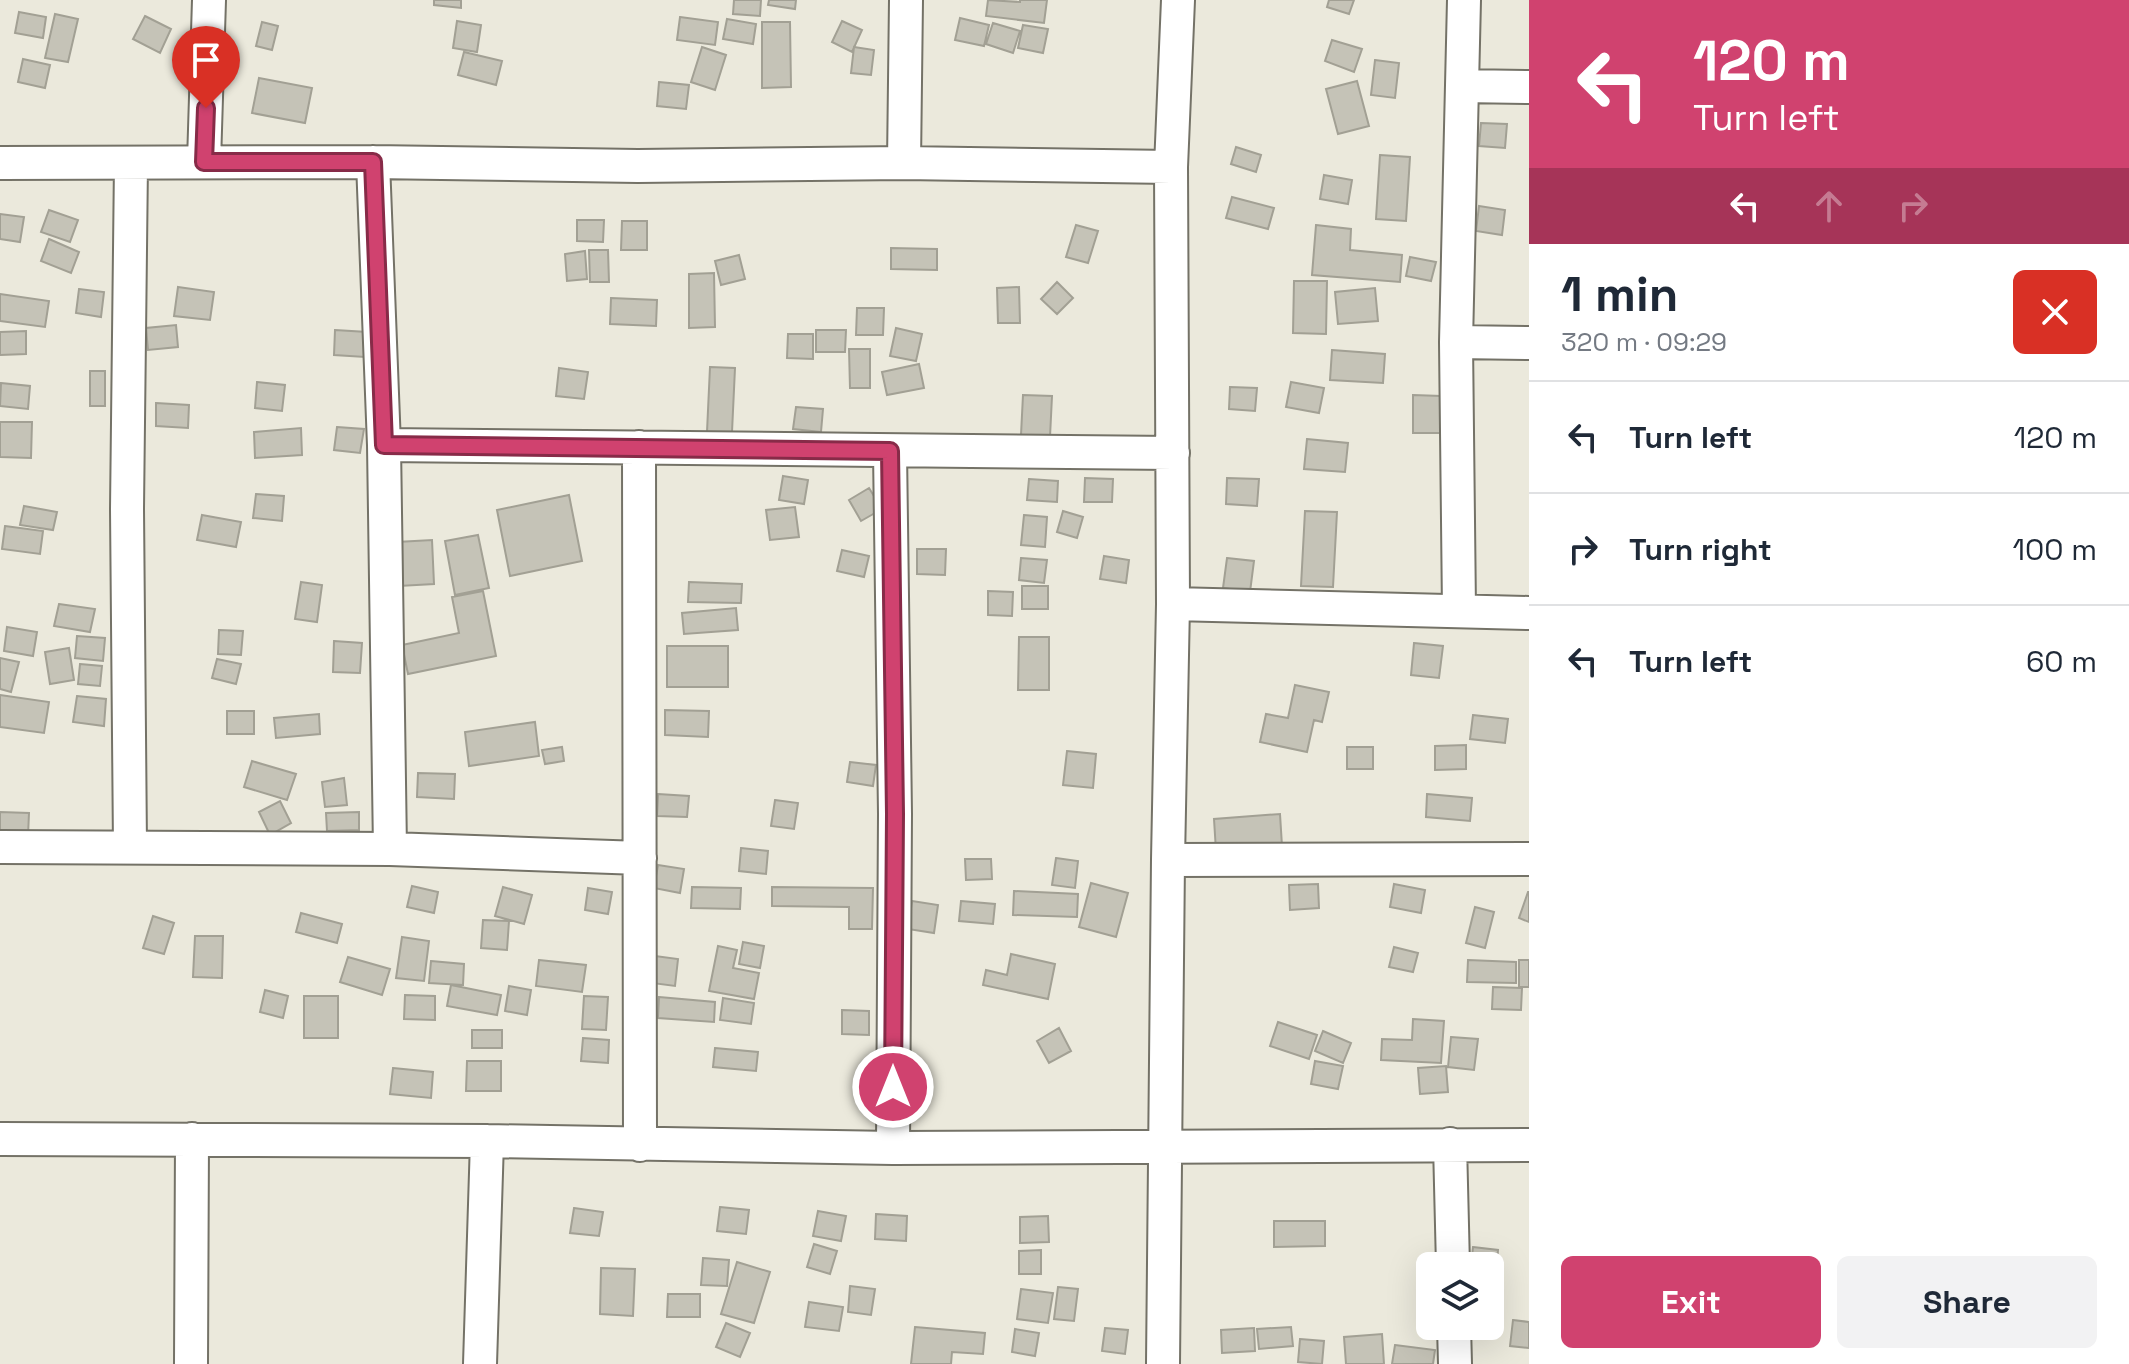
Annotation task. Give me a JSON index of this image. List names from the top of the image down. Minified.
{"page":{"turn":["120 m","Turn left"],"heading":["1 min","320 m · 09:29"],"list":[{"name":"Turn left","value":"120 m"},{"name":"Turn right","value":"100 m"},{"name":"Turn left","value":"60 m"}],"buttons":["Exit","Share"]}}
